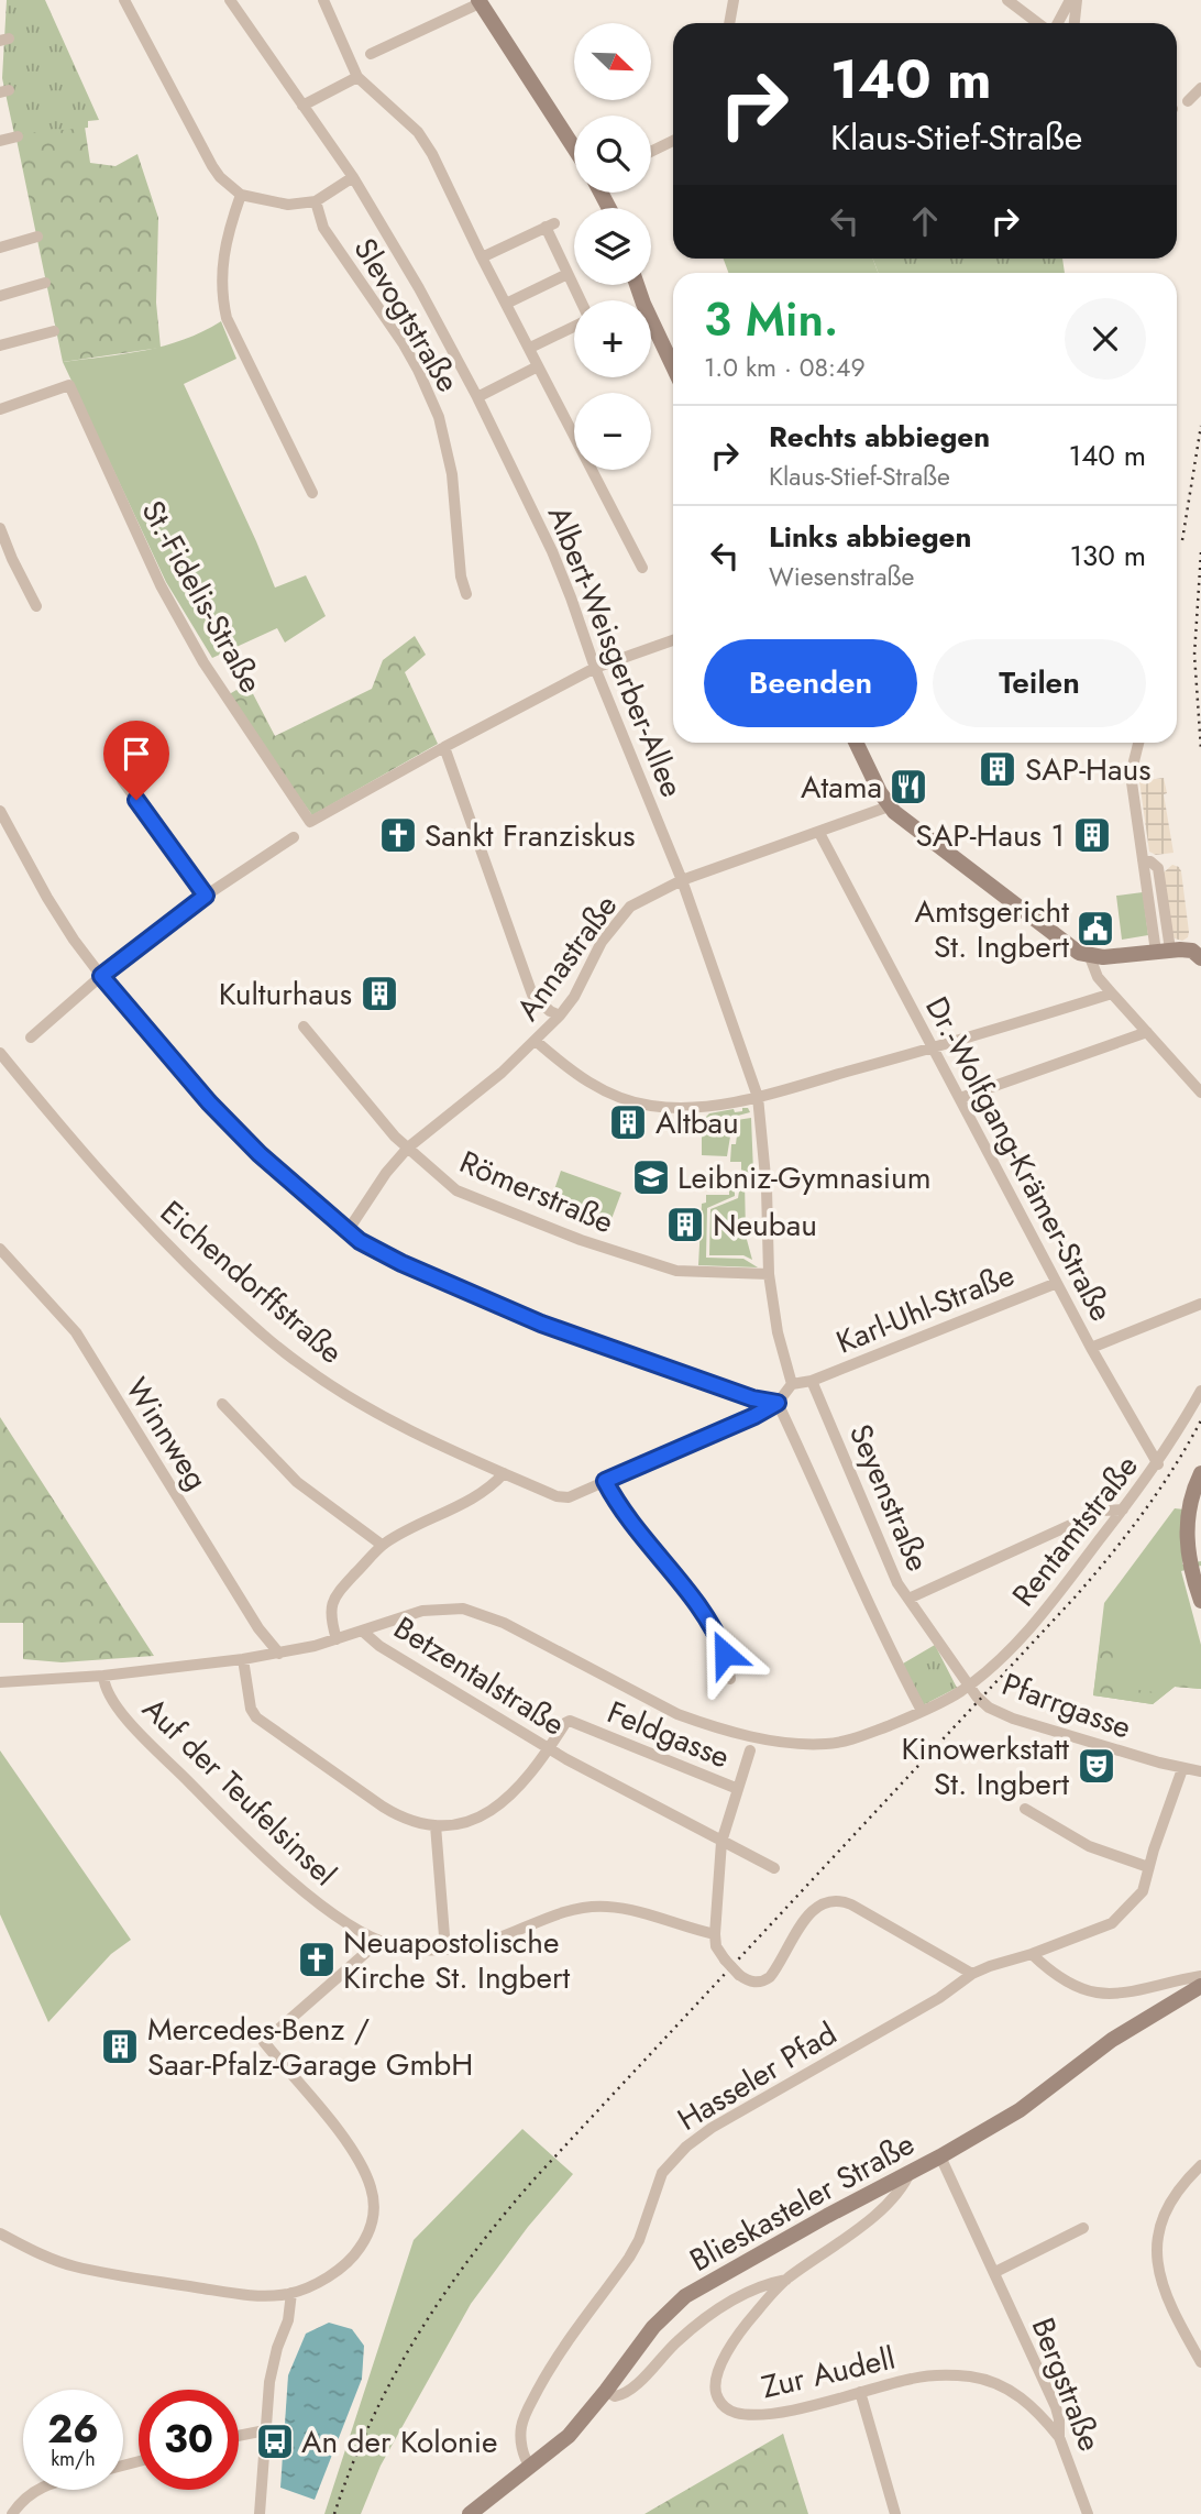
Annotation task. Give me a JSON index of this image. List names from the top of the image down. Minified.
{"streets":{"main road":["Blieskasteler Straße"],"street":["Slevogtstraße","St.-Fidelis-Straße","Albert-Weisgerber-Allee","Annastraße","Dr.-Wolfgang-Krämer-Straße","Römerstraße","Eichendorffstraße","Karl-Uhl-Straße","Winnweg","Seyenstraße","Rentamtstraße","Betzentalstraße","Pfarrgasse","Feldgasse","Auf der Teufelsinsel","Hasseler Pfad","Zur Audell","Bergstraße"]},"crossings":[["Albert-Weisgerber-Allee","Annastraße"],["Albert-Weisgerber-Allee","Römerstraße"],["Annastraße","Dr.-Wolfgang-Krämer-Straße"],["Annastraße","Römerstraße"],["Dr.-Wolfgang-Krämer-Straße","Karl-Uhl-Straße"],["Dr.-Wolfgang-Krämer-Straße","Rentamtstraße"],["Karl-Uhl-Straße","Seyenstraße"],["Winnweg","Betzentalstraße"],["Seyenstraße","Rentamtstraße"],["Seyenstraße","Pfarrgasse"],["Rentamtstraße","Betzentalstraße"],["Rentamtstraße","Pfarrgasse"],["Betzentalstraße","Feldgasse"],["Betzentalstraße","Auf der Teufelsinsel"],["Pfarrgasse","Hasseler Pfad"],["Hasseler Pfad","Blieskasteler Straße"],["Blieskasteler Straße","Zur Audell"],["Blieskasteler Straße","Bergstraße"],["Zur Audell","Bergstraße"]],"places":{"building":["SAP-Haus","SAP-Haus 1","Kulturhaus","Altbau","Neubau","Mercedes-Benz / Saar-Pfalz-Garage GmbH"],"restaurant":["Atama"],"church":["Sankt Franziskus","Neuapostolische Kirche St. Ingbert"],"public building":["Amtsgericht St. Ingbert"],"school or university":["Leibniz-Gymnasium"],"theatre":["Kinowerkstatt St. Ingbert"],"bus stop":["An der Kolonie"]},"north":"bottom right","page":{"map_buttons":["+","−"],"turn":["140 m","Klaus-Stief-Straße"],"heading":["3 Min.","1.0 km · 08:49"],"list":[{"name":"Rechts abbiegen","note":"Klaus-Stief-Straße","value":"140 m"},{"name":"Links abbiegen","note":"Wiesenstraße","value":"130 m"}],"buttons":["Beenden","Teilen"],"speed":"26 km/h","limit":"30"}}
